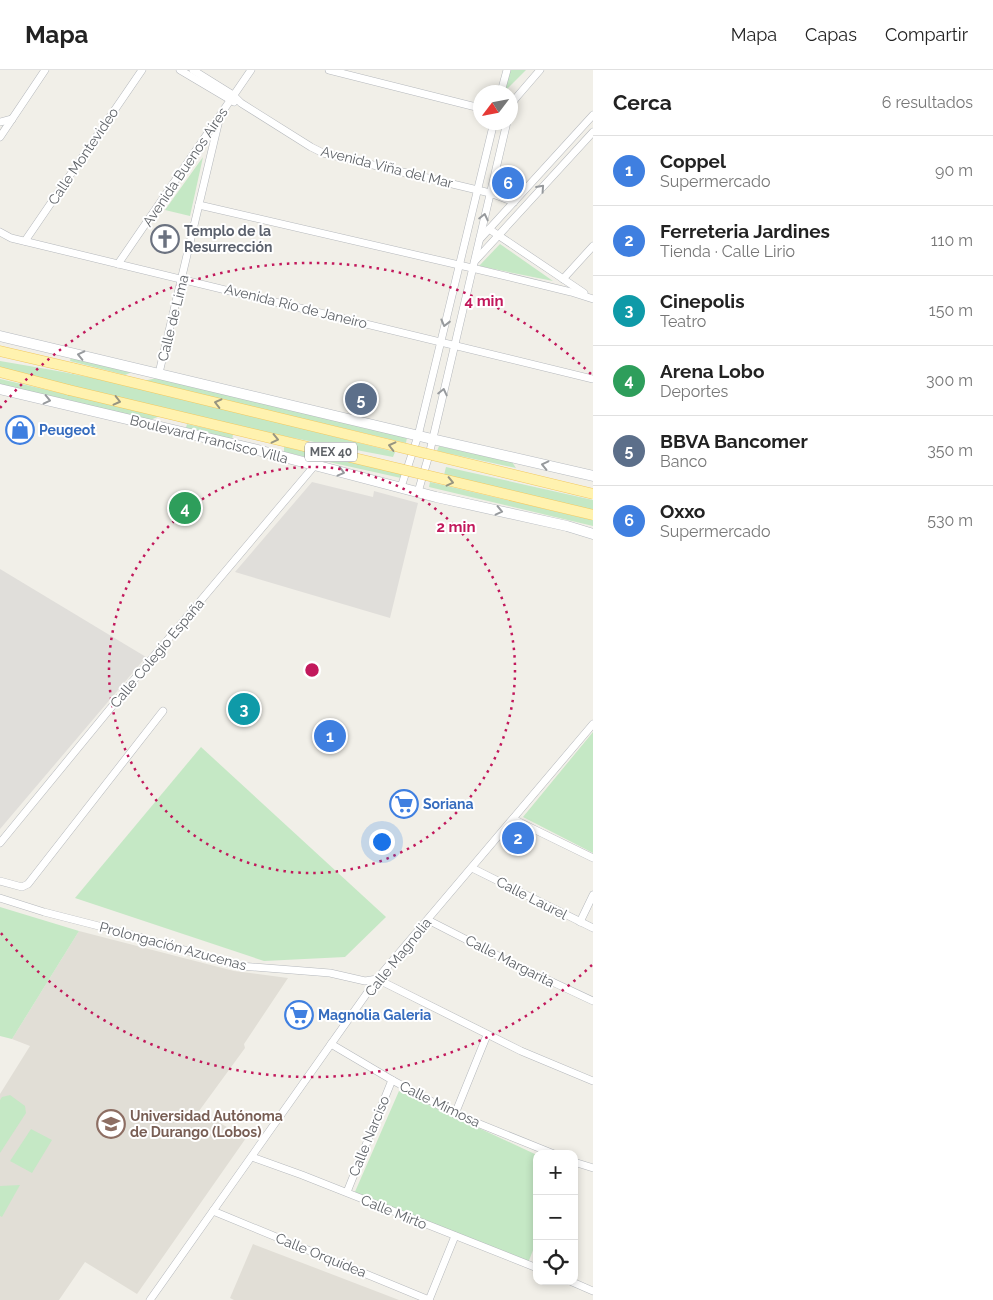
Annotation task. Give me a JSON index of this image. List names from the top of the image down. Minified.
{"streets":{"main road":["Boulevard Francisco Villa","MEX 40"],"street":["Calle Montevideo","Avenida Buenos Aires","Avenida Viña del Mar","Avenida Río de Janeiro","Calle de Lima","Calle Colegio España","Calle Laurel","Prolongación Azucenas","Calle Magnolia","Calle Margarita","Calle Mimosa","Calle Narciso","Calle Mirto","Calle Orquídea"]},"crossings":[["Calle Montevideo","Avenida Río de Janeiro"],["Avenida Buenos Aires","Avenida Viña del Mar"],["Avenida Buenos Aires","Avenida Río de Janeiro"],["Avenida Buenos Aires","Calle de Lima"],["Avenida Río de Janeiro","Calle de Lima"],["Boulevard Francisco Villa","Calle Colegio España"],["Calle Laurel","Calle Magnolia"],["Prolongación Azucenas","Calle Magnolia"],["Calle Magnolia","Calle Margarita"],["Calle Magnolia","Calle Mimosa"],["Calle Magnolia","Calle Mirto"],["Calle Magnolia","Calle Orquídea"],["Calle Mimosa","Calle Narciso"],["Calle Narciso","Calle Mirto"]],"places":{"church":["Templo de la Resurrección"],"shop":["Peugeot"],"supermarket":["Soriana","Magnolia Galeria"],"school or university":["Universidad Autónoma de Durango (Lobos)"]},"north":"bottom left","page":{"header":"Mapa","nav":["Mapa","Capas","Compartir"],"heading":["Cerca","6 resultados"],"list":[{"mark":"1","name":"Coppel","note":"Supermercado","value":"90 m"},{"mark":"2","name":"Ferreteria Jardines","note":"Tienda · Calle Lirio","value":"110 m"},{"mark":"3","name":"Cinepolis","note":"Teatro","value":"150 m"},{"mark":"4","name":"Arena Lobo","note":"Deportes","value":"300 m"},{"mark":"5","name":"BBVA Bancomer","note":"Banco","value":"350 m"},{"mark":"6","name":"Oxxo","note":"Supermercado","value":"530 m"}],"pins":["6","5","4","3","1","2"],"map_buttons":["+","−"]},"rings":["4 min","2 min"]}
